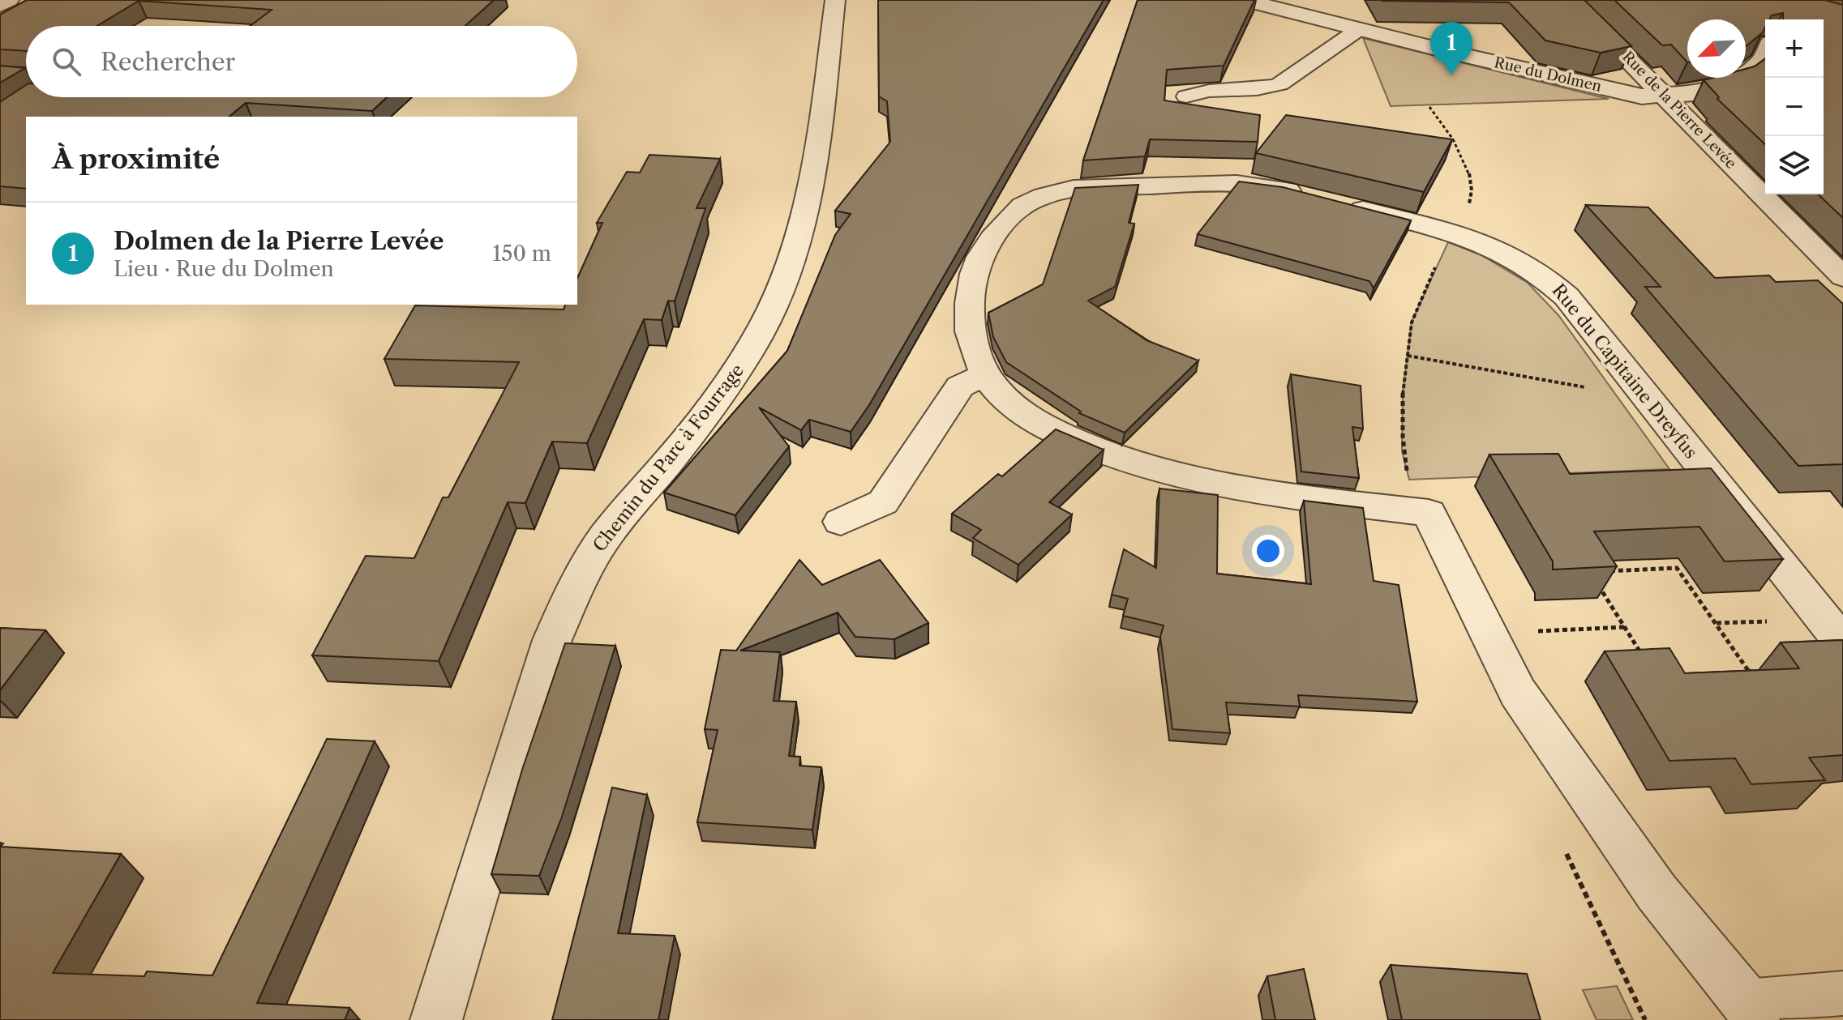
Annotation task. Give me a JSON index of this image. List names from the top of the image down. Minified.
{"streets":{"street":["Rue du Dolmen","Rue de la Pierre Levée","Rue du Capitaine Dreyfus","Chemin du Parc à Fourrage"]},"crossings":[["Rue du Dolmen","Rue de la Pierre Levée"]],"north":"bottom left","page":{"map_buttons":["+","−"],"pins":"1","search":"Rechercher","heading":"À proximité","list":[{"mark":"1","name":"Dolmen de la Pierre Levée","note":"Lieu · Rue du Dolmen","value":"150 m"}]}}
